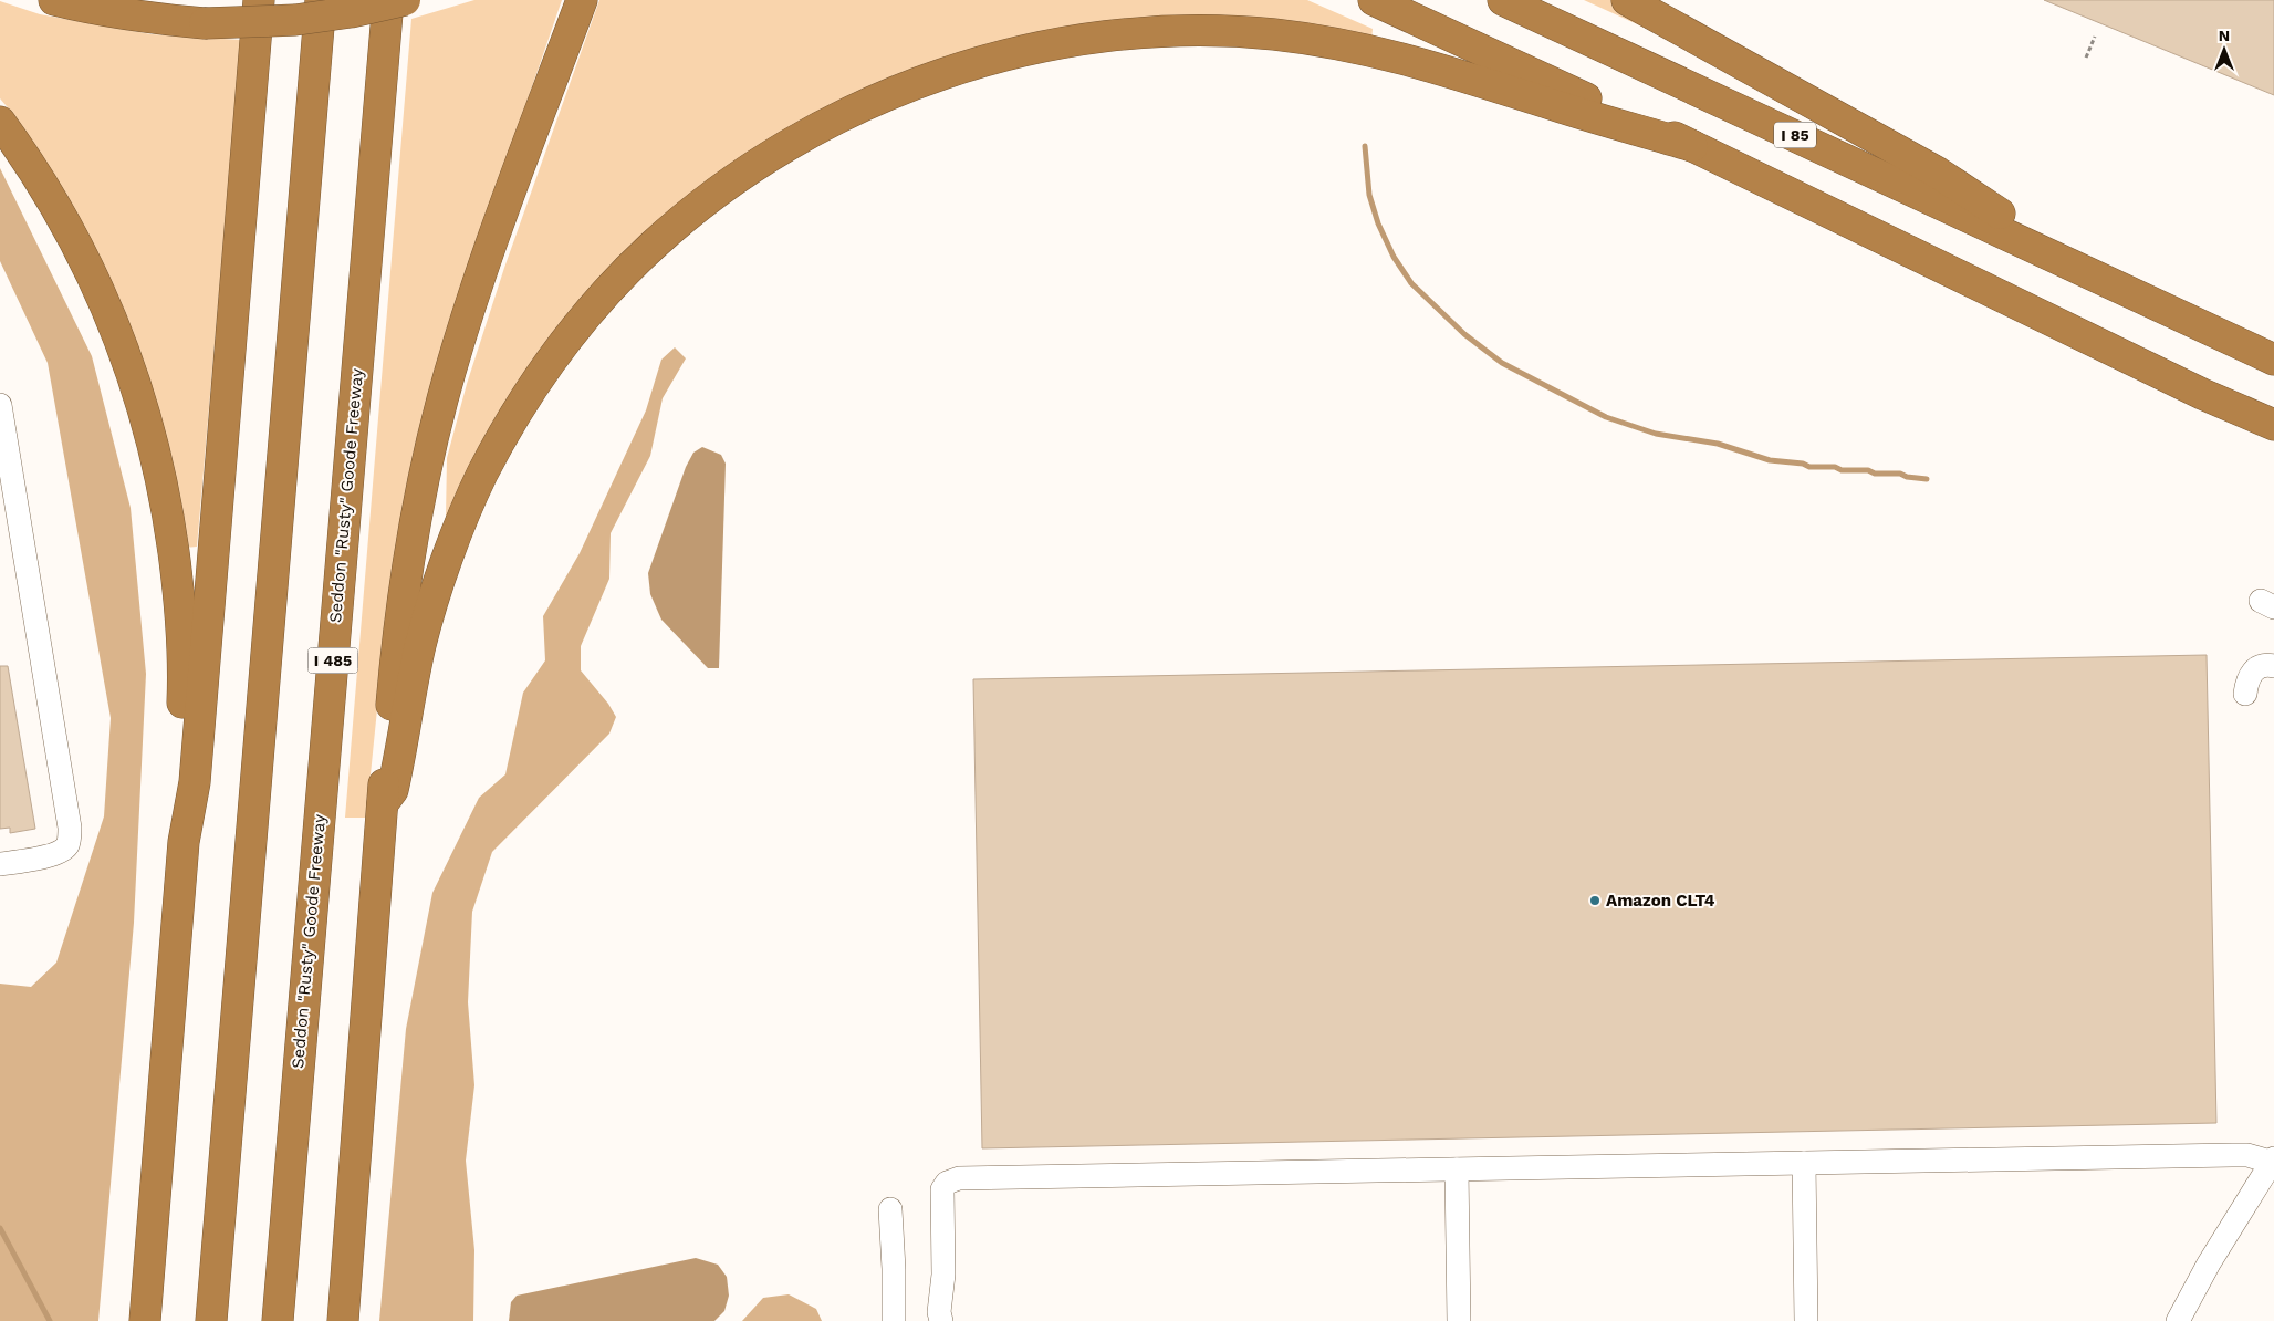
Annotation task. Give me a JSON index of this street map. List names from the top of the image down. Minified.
{"streets":{"highway":["I 85","Seddon \"Rusty\" Goode Freeway","I 485"]},"places":["Amazon CLT4"],"north":"top"}
